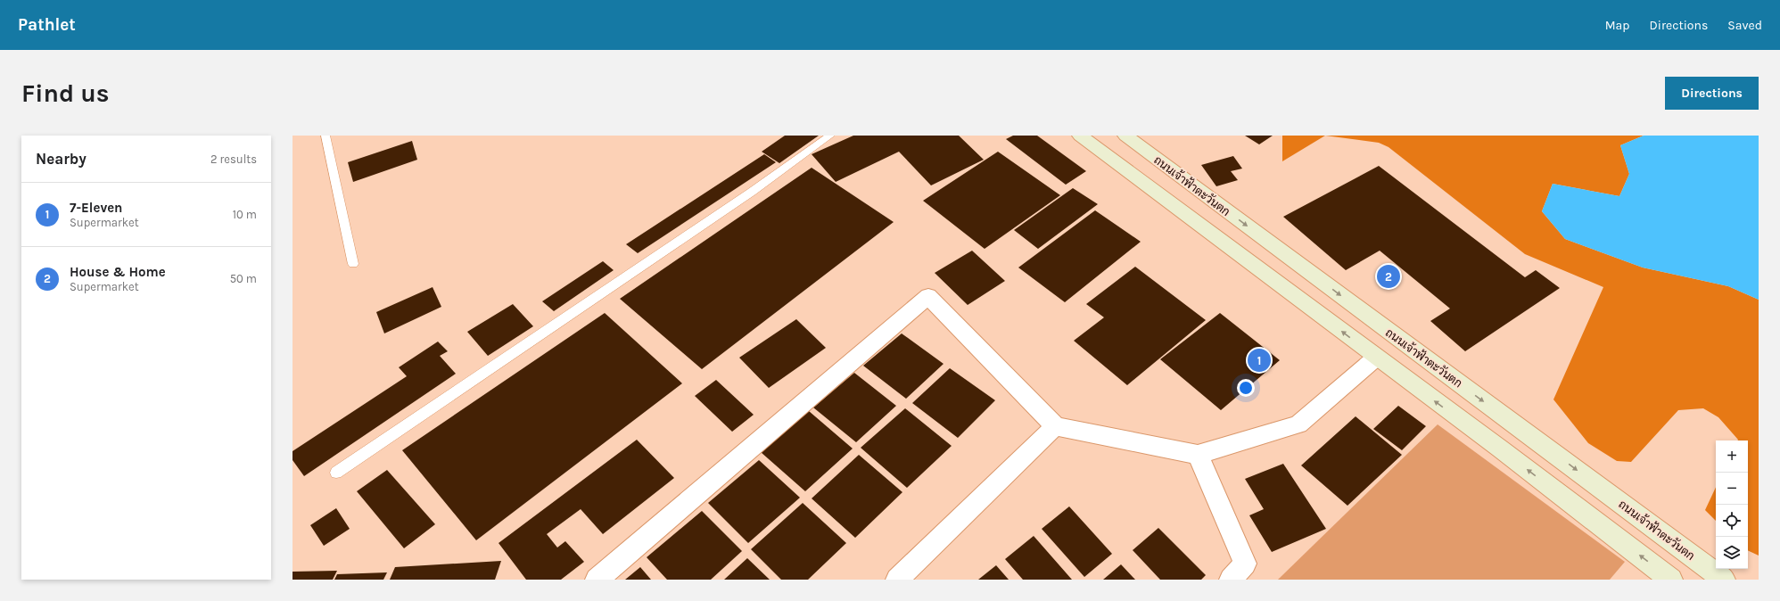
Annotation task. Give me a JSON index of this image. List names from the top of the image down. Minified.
{"streets":{"main road":["ถนนเจ้าฟ้าตะวันตก"]},"page":{"header":"Pathlet","nav":["Map","Directions","Saved"],"buttons":"Directions","title":"Find us","heading":["Nearby","2 results"],"list":[{"mark":"1","name":"7-Eleven","note":"Supermarket","value":"10 m"},{"mark":"2","name":"House & Home","note":"Supermarket","value":"50 m"}],"pins":["2","1"],"map_buttons":["+","−"]}}
